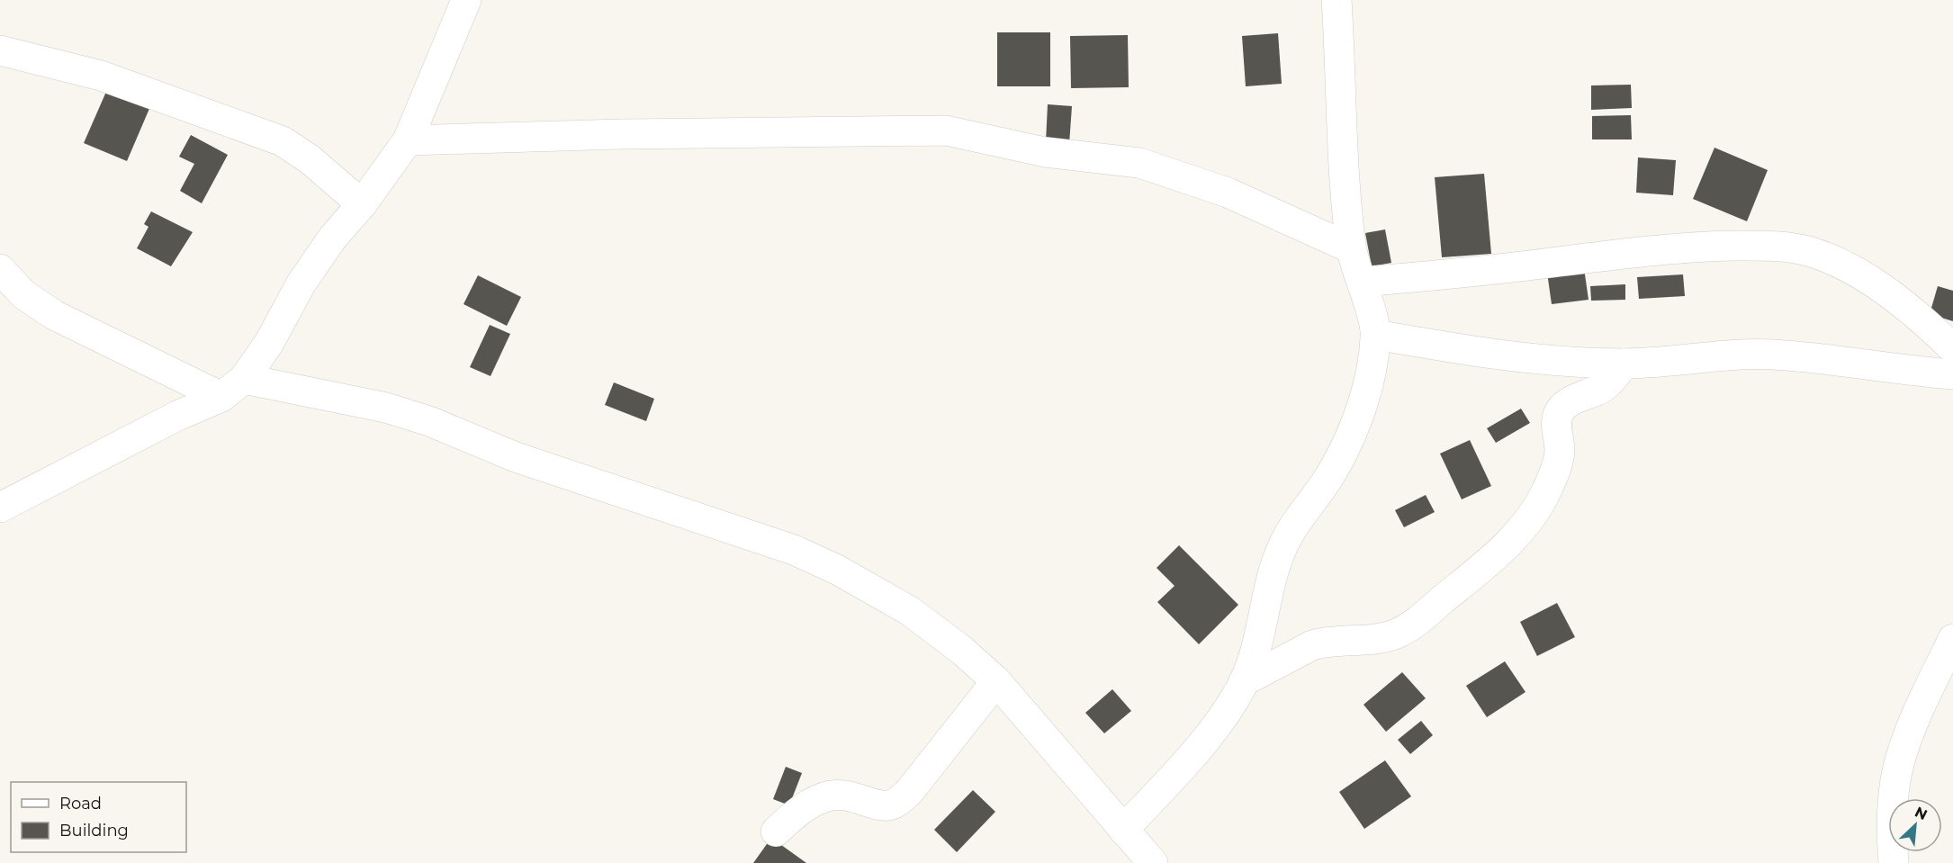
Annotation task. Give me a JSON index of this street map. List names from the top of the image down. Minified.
{"legend":["Road","Building"],"north":"top right"}
